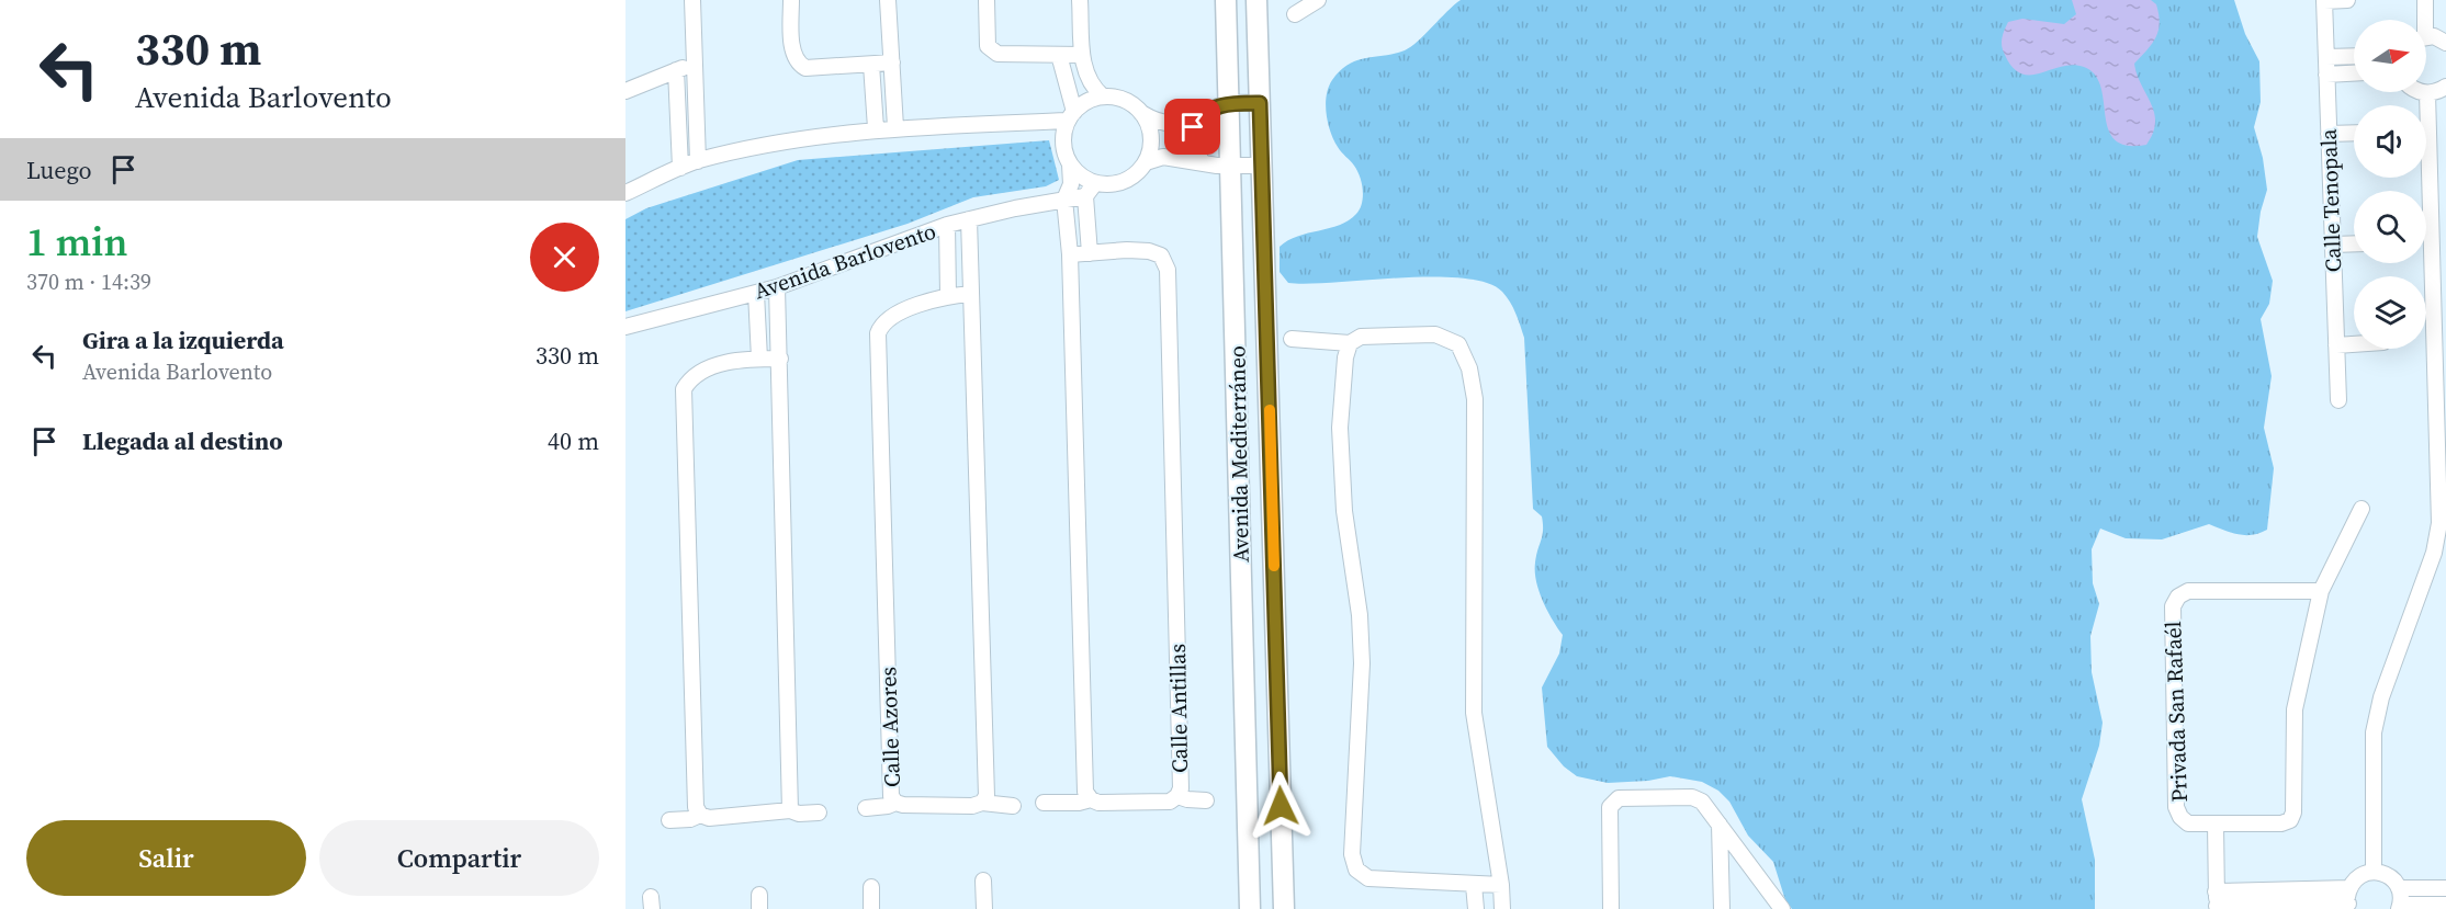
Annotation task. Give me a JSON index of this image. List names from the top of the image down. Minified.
{"streets":{"street":["Calle Tenopala","Avenida Barlovento","Avenida Mediterráneo","Calle Antillas","Privada San Rafaél","Calle Azores"]},"north":"right","page":{"turn":["330 m","Avenida Barlovento"],"then":"Luego","heading":["1 min","370 m · 14:39"],"list":[{"name":"Gira a la izquierda","note":"Avenida Barlovento","value":"330 m"},{"name":"Llegada al destino","value":"40 m"}],"buttons":["Salir","Compartir"]}}
